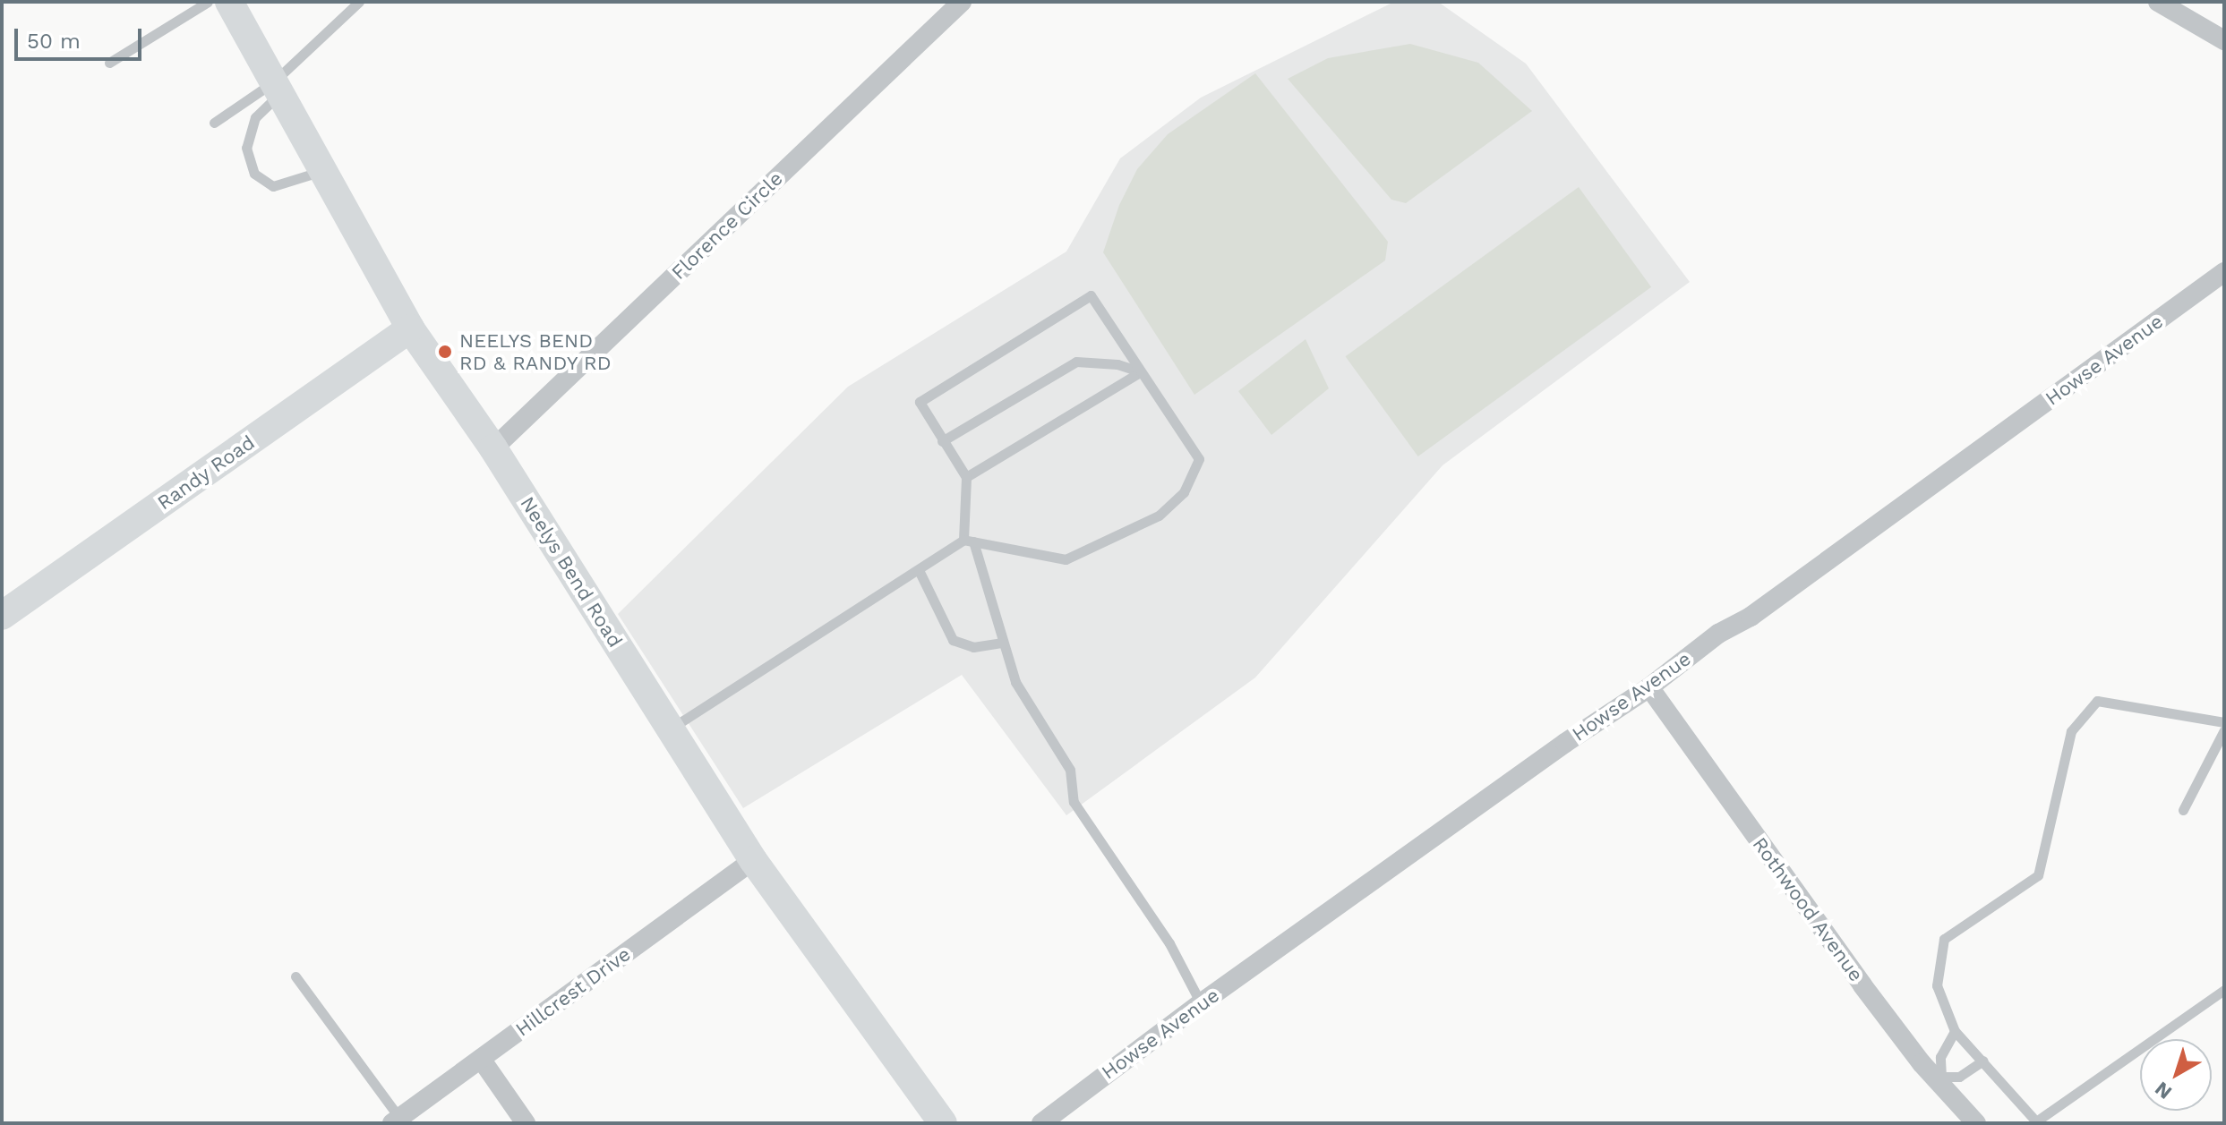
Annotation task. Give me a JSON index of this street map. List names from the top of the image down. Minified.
{"streets":{"main road":["Randy Road","Neelys Bend Road"],"street":["Florence Circle","Howse Avenue","Rothwood Avenue","Hillcrest Drive"]},"crossings":[["Florence Circle","Neelys Bend Road"],["Howse Avenue","Rothwood Avenue"],["Randy Road","Neelys Bend Road"],["Neelys Bend Road","Hillcrest Drive"]],"places":["NEELYS BEND RD & RANDY RD"],"scale_bar":"50 m","north":"bottom left"}
